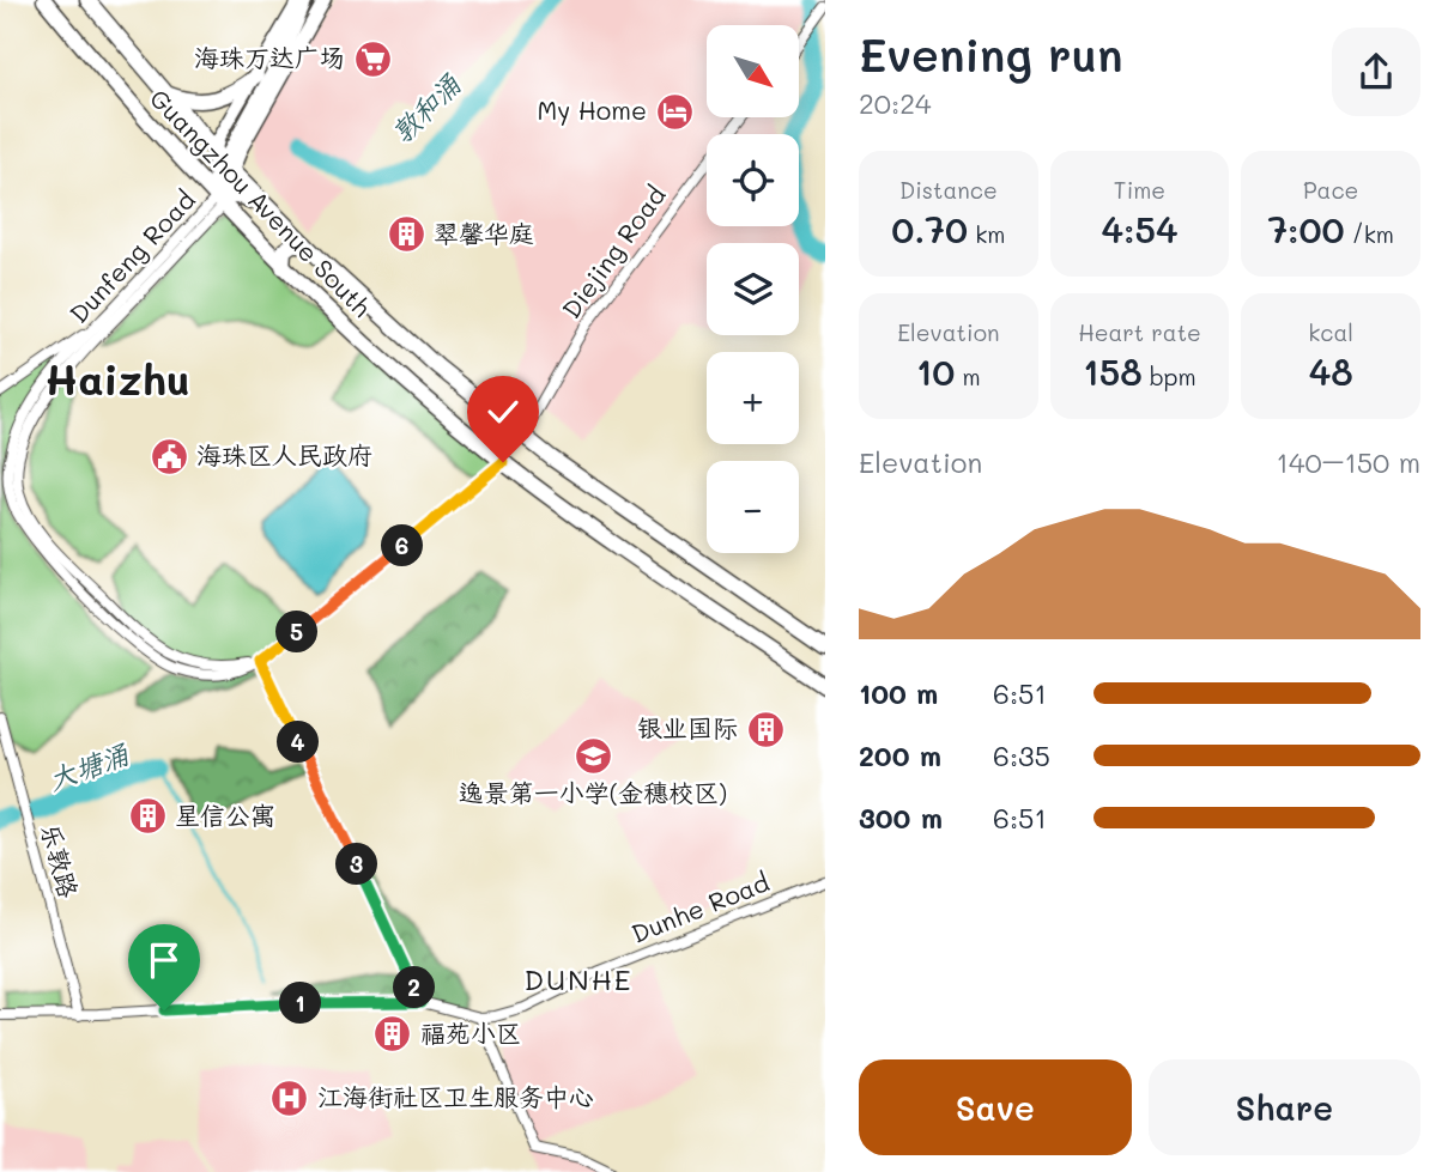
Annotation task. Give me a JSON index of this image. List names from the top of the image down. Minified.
{"streets":{"highway":["Guangzhou Avenue South"],"street":["Diejing Road","Dunfeng Road","乐敦路","Dunhe Road"]},"crossings":[["Guangzhou Avenue South","Diejing Road"],["Guangzhou Avenue South","Dunfeng Road"],["乐敦路","Dunhe Road"]],"districts":["Haizhu","DUNHE"],"water":["敦和涌","大塘涌"],"places":{"supermarket":["海珠万达广场"],"hotel":["My Home"],"building":["翠馨华庭","银业国际","星信公寓","福苑小区"],"public building":["海珠区人民政府"],"school or university":["逸景第一小学(金穗校区)"],"hospital":["江海街社区卫生服务中心"]},"north":"bottom right","page":{"heading":["Evening run","20:24"],"map_buttons":["+","−"],"stats":[["Distance","0.70 km"],["Time","4:54"],["Pace","7:00 /km"],["Elevation","10 m"],["Heart rate","158 bpm"],["kcal","48"]],"chart":["Elevation","140–150 m"],"pins":["6","5","4","3","2","1"],"list":[{"name":"100 m","note":"6:51"},{"name":"200 m","note":"6:35"},{"name":"300 m","note":"6:51"}],"buttons":["Save","Share"]}}
